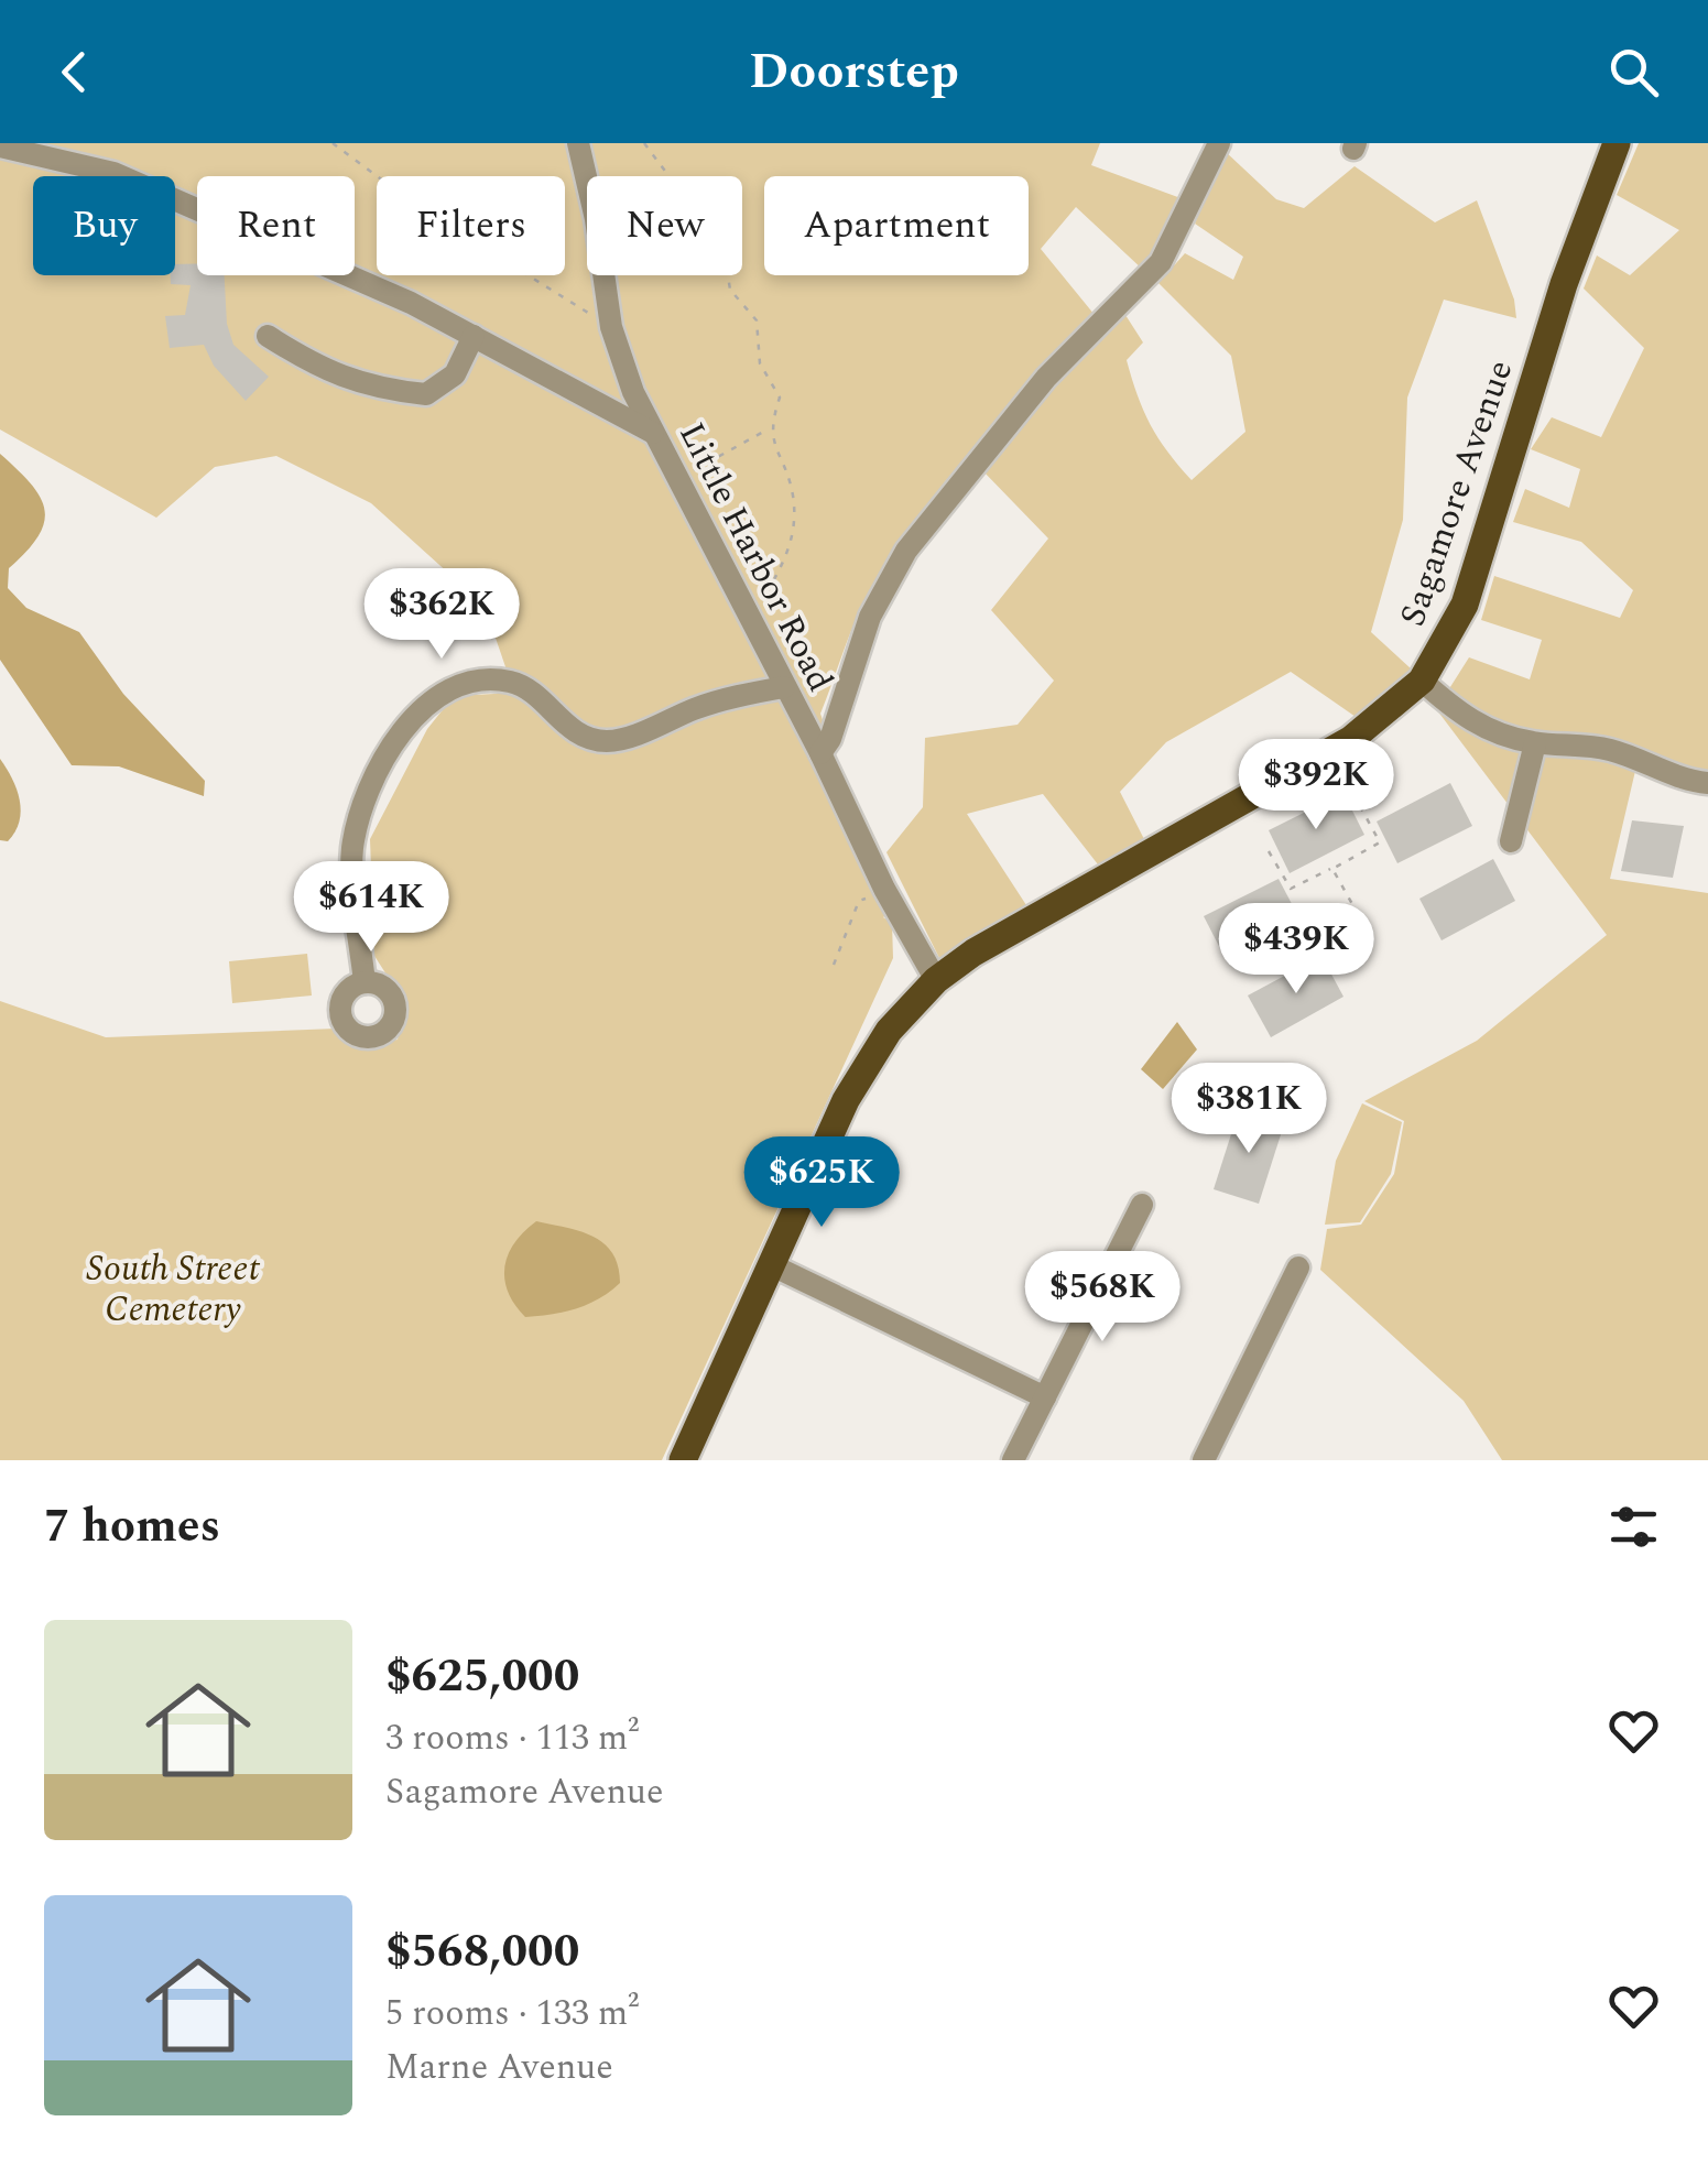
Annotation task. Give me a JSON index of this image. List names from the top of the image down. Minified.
{"streets":{"main road":["Sagamore Avenue"],"street":["Little Harbor Road"]},"crossings":[["Sagamore Avenue","Little Harbor Road"]],"parks":["South Street Cemetery"],"page":{"header":"Doorstep","chip":["Buy","Rent","Filters","New","Apartment"],"price":["$362K","$392K","$614K","$439K","$381K","$625K","$568K"],"heading":"7 homes","list":[{"name":"$625,000","note":"3 rooms · 113 m² · Sagamore Avenue"},{"name":"$568,000","note":"5 rooms · 133 m² · Marne Avenue"}]}}
